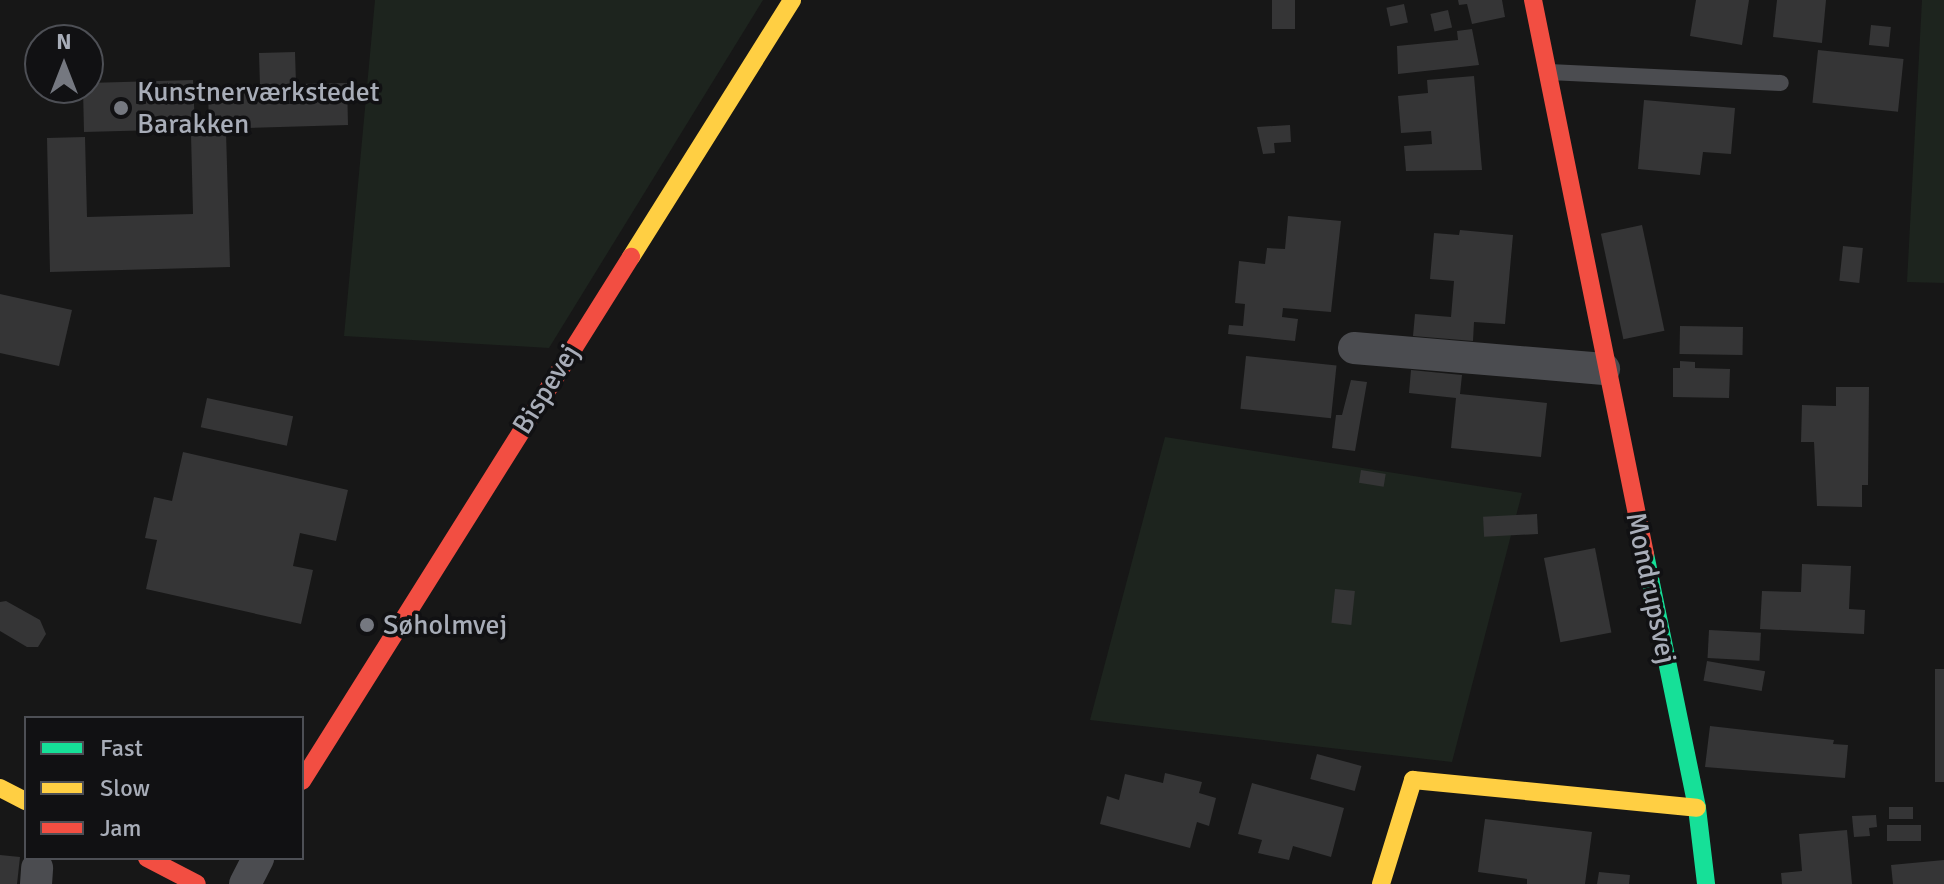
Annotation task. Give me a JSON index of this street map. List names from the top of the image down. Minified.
{"streets":{"street":["Bispevej","Mondrupsvej"]},"places":["Kunstnerværkstedet Barakken","Søholmvej"],"legend":["Fast","Slow","Jam"],"north":"top"}
